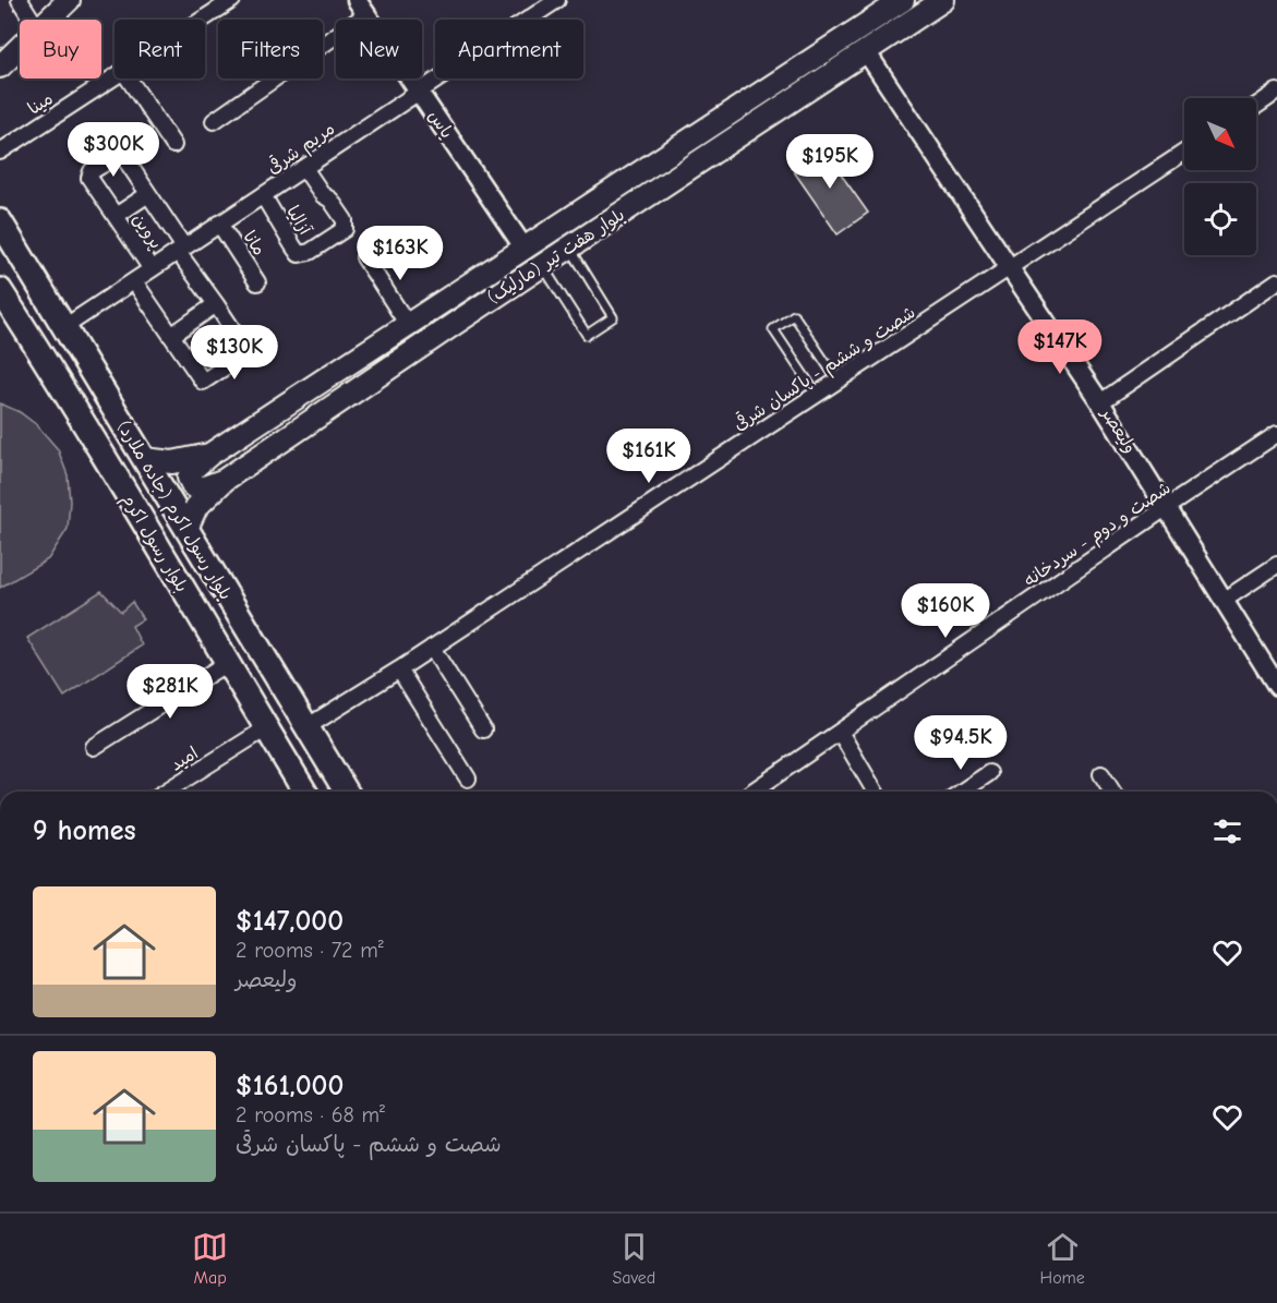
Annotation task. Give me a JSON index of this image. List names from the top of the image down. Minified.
{"streets":{"main road":["بلوار هفت تیر (مارلیک)","بلوار رسول اکرم (جاده ملارد)","بلوار رسول اکرم"],"street":["مینا","یاس","مریم شرقی","آزالیا","پروین","مانا","شصت و ششم - پاکسان شرقی","ولیعصر","شصت و دوم - سردخانه","امید"]},"crossings":[["یاس","مریم شرقی"],["یاس","بلوار هفت تیر (مارلیک)"],["مریم شرقی","آزالیا"],["مریم شرقی","پروین"],["مریم شرقی","مانا"],["مریم شرقی","بلوار رسول اکرم (جاده ملارد)"],["بلوار هفت تیر (مارلیک)","ولیعصر"],["بلوار هفت تیر (مارلیک)","بلوار رسول اکرم (جاده ملارد)"],["شصت و ششم - پاکسان شرقی","ولیعصر"],["شصت و ششم - پاکسان شرقی","بلوار رسول اکرم (جاده ملارد)"],["ولیعصر","شصت و دوم - سردخانه"],["بلوار رسول اکرم","امید"]],"north":"bottom right","page":{"chip":["Buy","Rent","Filters","New","Apartment"],"price":["$300K","$195K","$163K","$147K","$130K","$161K","$160K","$281K","$94.5K"],"heading":"9 homes","list":[{"name":"$147,000","note":"2 rooms · 72 m² · ولیعصر"},{"name":"$161,000","note":"2 rooms · 68 m² · شصت و ششم - پاکسان شرقی"}],"tabs":["Map","Saved","Home"]}}
